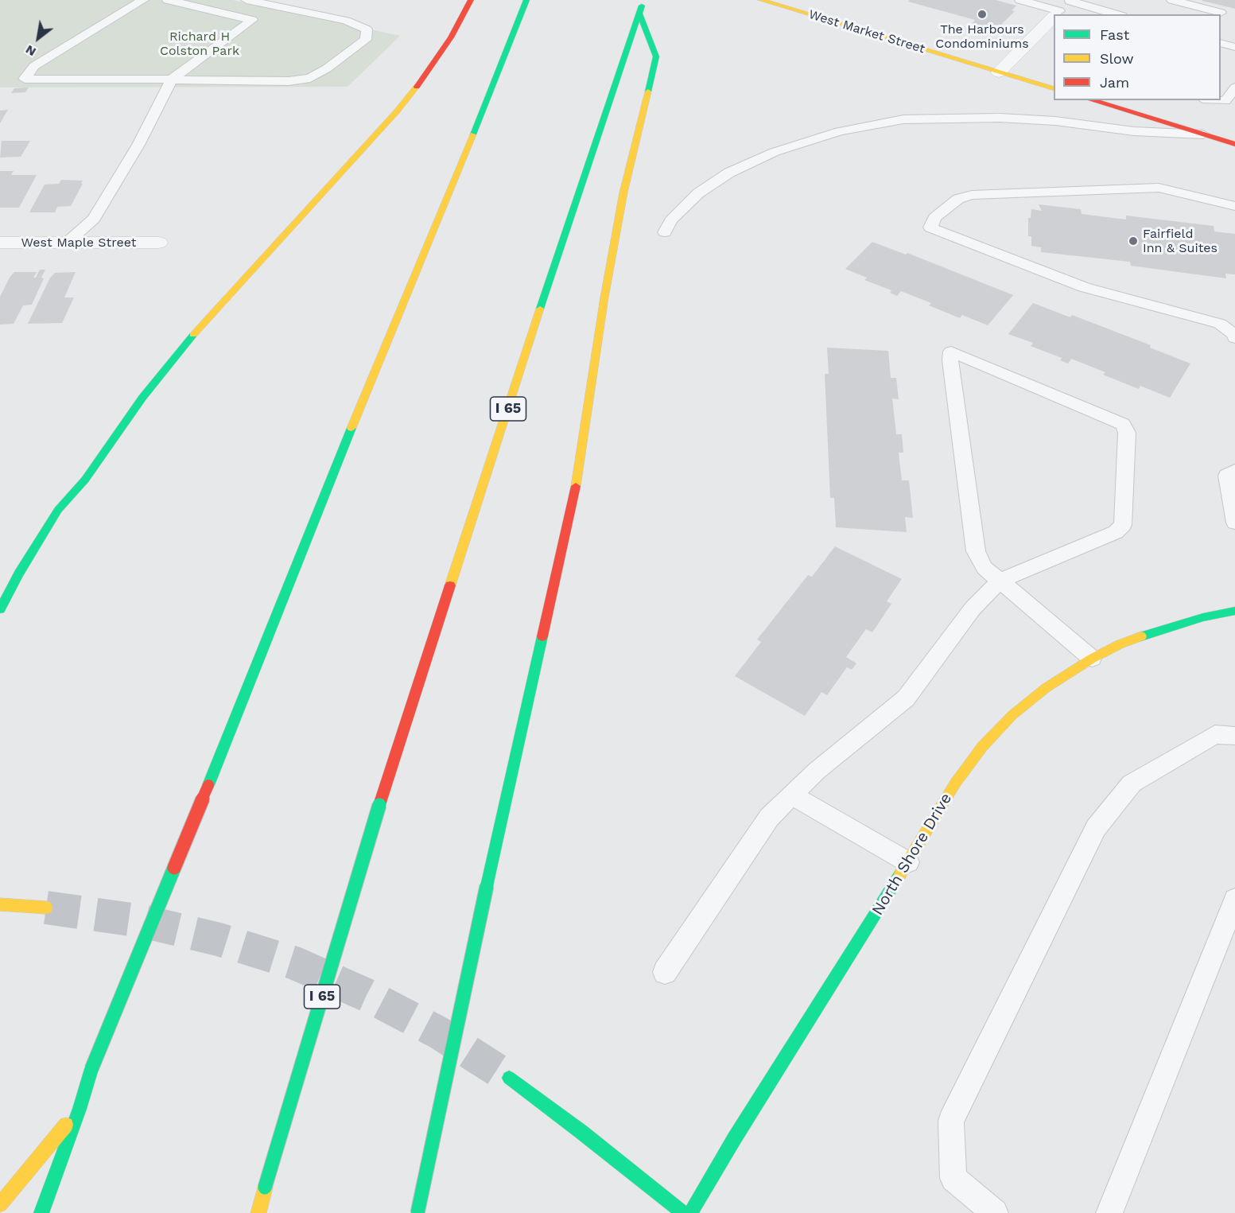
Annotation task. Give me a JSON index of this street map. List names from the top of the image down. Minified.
{"streets":{"main road":["West Market Street","I 65","North Shore Drive"],"street":["West Maple Street"]},"parks":["Richard H Colston Park"],"places":["The Harbours Condominiums","Fairfield Inn & Suites"],"legend":["Fast","Slow","Jam"],"north":"bottom left"}
